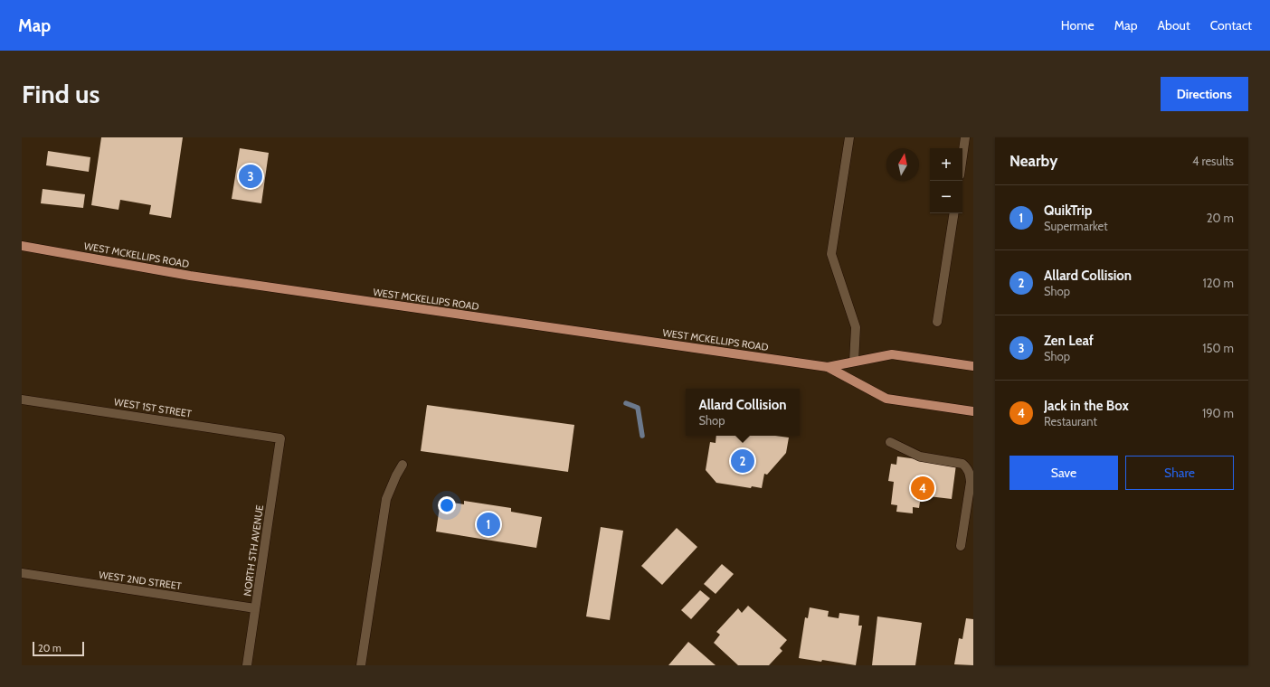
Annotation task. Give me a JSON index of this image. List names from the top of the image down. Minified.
{"streets":{"main road":["WEST MCKELLIPS ROAD"],"lane":["WEST 1ST STREET","NORTH 5TH AVENUE","WEST 2ND STREET"]},"crossings":[["WEST 1ST STREET","NORTH 5TH AVENUE"],["NORTH 5TH AVENUE","WEST 2ND STREET"]],"scale_bar":"20 m","north":"top","page":{"header":"Map","nav":["Home","Map","About","Contact"],"buttons":["Directions",["Save","Share"]],"title":"Find us","heading":["Nearby","4 results"],"map_buttons":["+","−"],"pins":["3","2","4","1"],"list":[{"mark":"1","name":"QuikTrip","note":"Supermarket","value":"20 m"},{"mark":"2","name":"Allard Collision","note":"Shop","value":"120 m"},{"mark":"3","name":"Zen Leaf","note":"Shop","value":"150 m"},{"mark":"4","name":"Jack in the Box","note":"Restaurant","value":"190 m"}],"popup":["Allard Collision","Shop"],"scale":"20 m"}}
